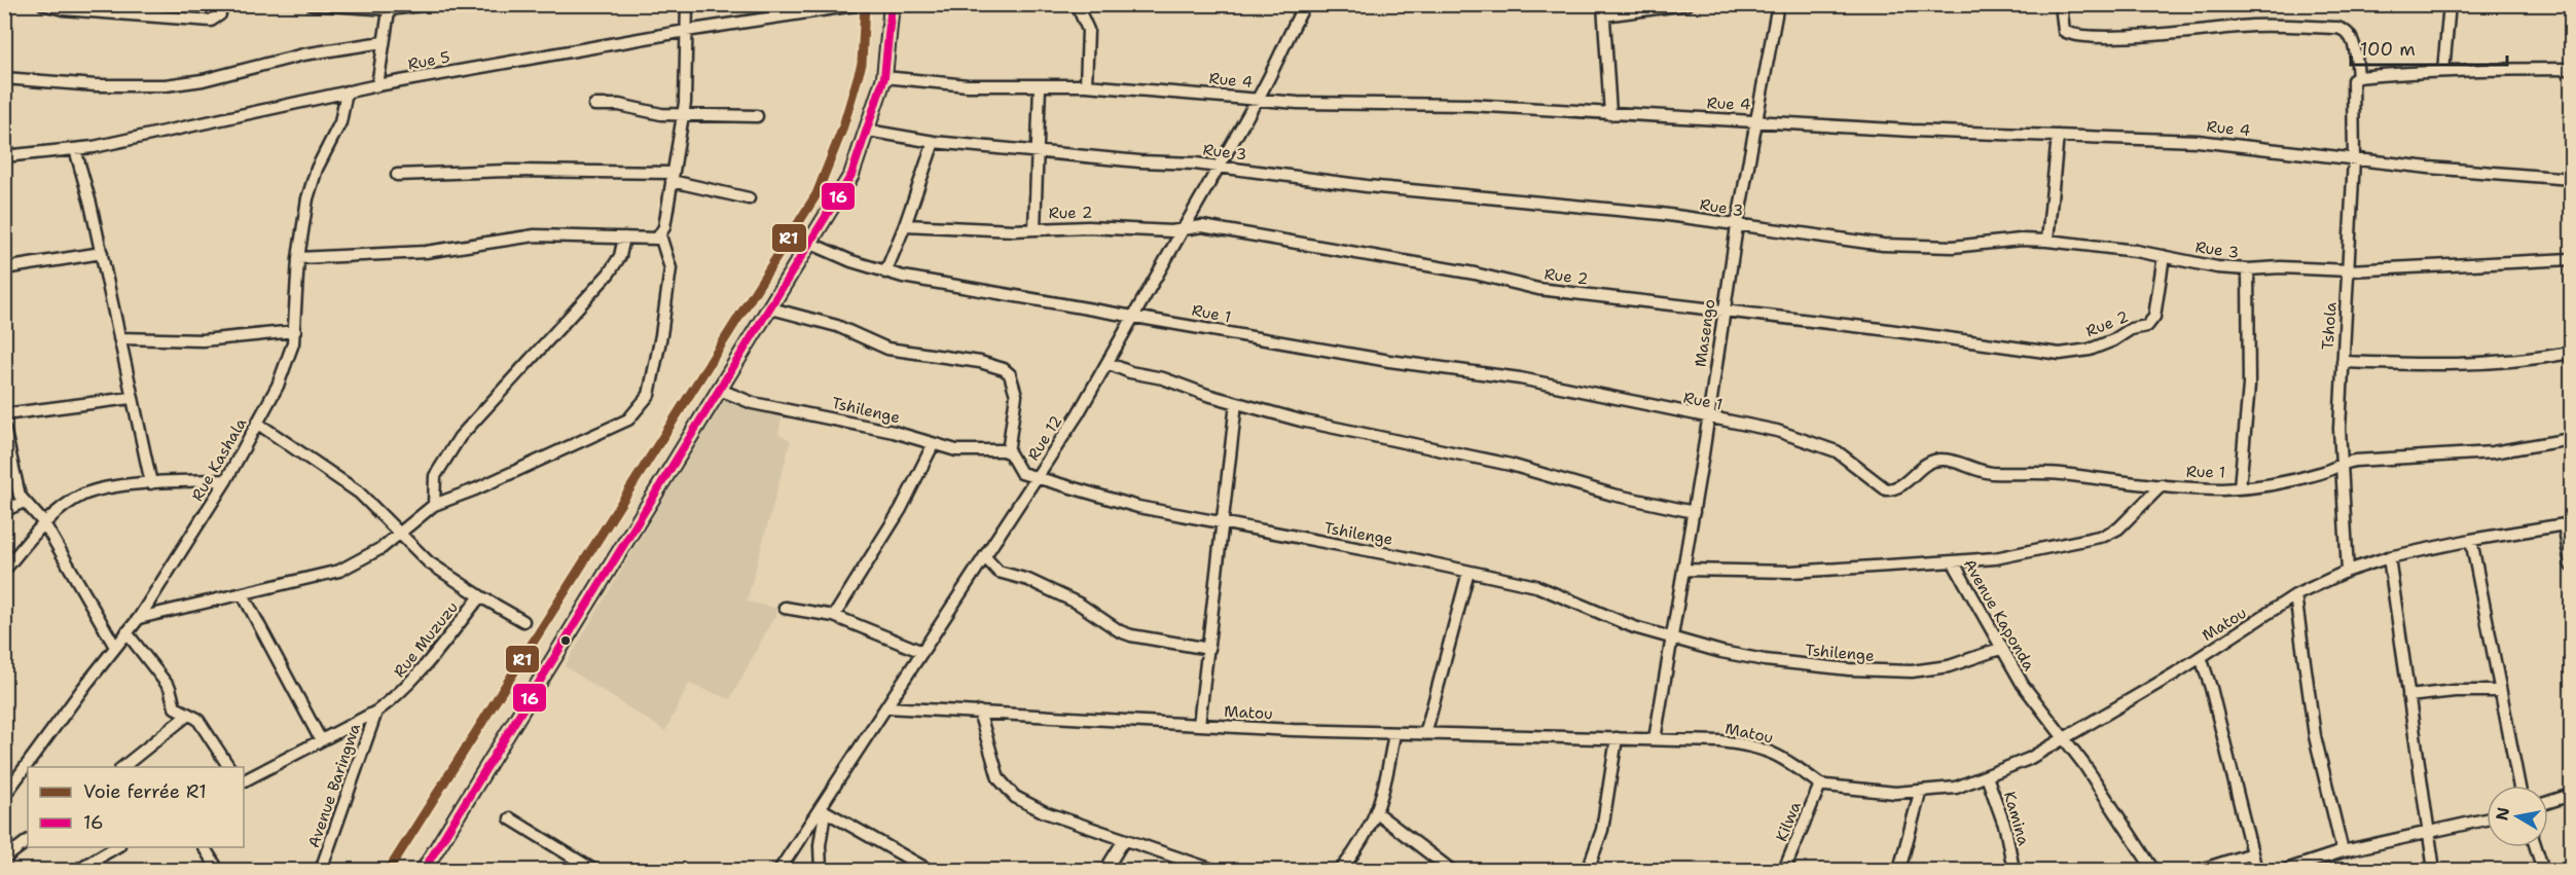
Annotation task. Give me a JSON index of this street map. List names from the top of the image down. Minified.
{"streets":{"street":["Rue 5","Rue 4","Rue 3","Rue 2","Rue 1","Tshola","Masengo","Tshilenge","Rue 12","Rue Kashala","Avenue Kaponda","Matou","Rue Muzuzu","Avenue Baringwa","Kamina","Kilwa"]},"crossings":[["Rue 5","Rue Kashala"],["Rue 4","Tshola"],["Rue 4","Masengo"],["Rue 4","Rue 12"],["Rue 3","Rue 2"],["Rue 3","Tshola"],["Rue 3","Masengo"],["Rue 3","Rue 12"],["Rue 2","Masengo"],["Rue 2","Rue 12"],["Rue 1","Tshola"],["Rue 1","Masengo"],["Rue 1","Rue 12"],["Tshola","Matou"],["Masengo","Tshilenge"],["Masengo","Avenue Kaponda"],["Masengo","Matou"],["Tshilenge","Rue 12"],["Tshilenge","Avenue Kaponda"],["Rue 12","Matou"],["Rue Kashala","Rue Muzuzu"],["Avenue Kaponda","Matou"],["Matou","Kamina"],["Matou","Kilwa"],["Rue Muzuzu","Avenue Baringwa"]],"lines":["rail line R1","transit line 16"],"legend":["Voie ferrée R1","16"],"scale_bar":"100 m","north":"left"}
